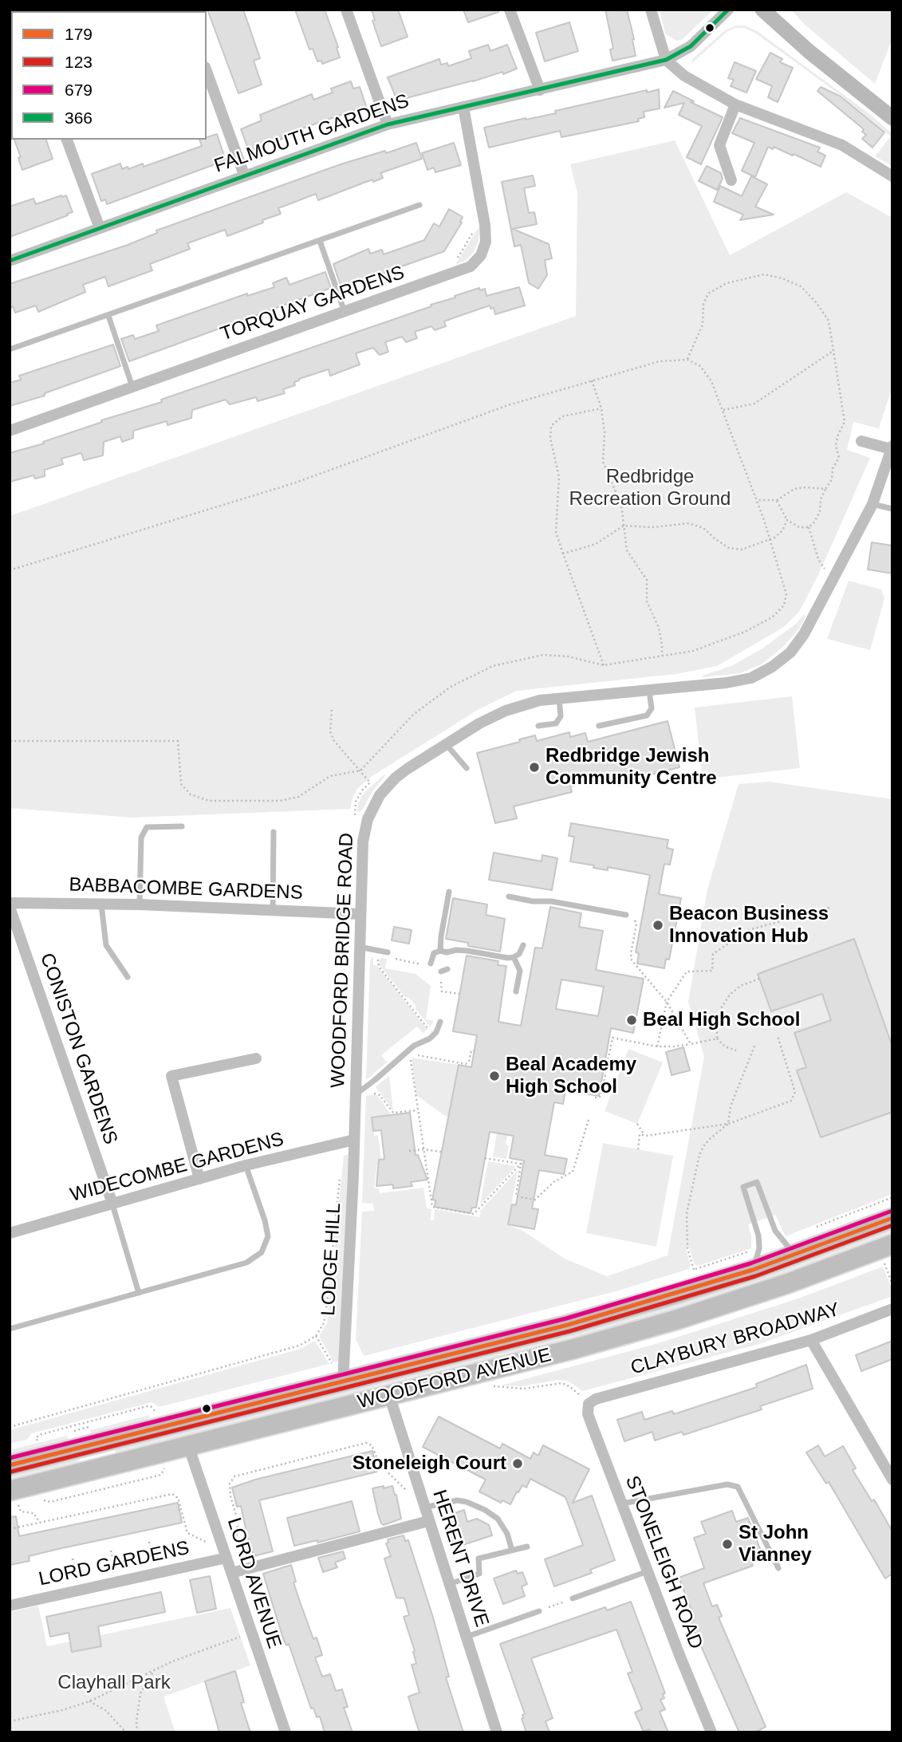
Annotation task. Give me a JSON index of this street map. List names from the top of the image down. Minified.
{"streets":{"highway":["WOODFORD AVENUE"],"street":["FALMOUTH GARDENS","TORQUAY GARDENS","BABBACOMBE GARDENS","WOODFORD BRIDGE ROAD","CONISTON GARDENS","WIDECOMBE GARDENS","LODGE HILL","CLAYBURY BROADWAY","HERENT DRIVE","STONELEIGH ROAD","LORD GARDENS","LORD AVENUE"]},"crossings":[["FALMOUTH GARDENS","TORQUAY GARDENS"],["BABBACOMBE GARDENS","WOODFORD BRIDGE ROAD"],["BABBACOMBE GARDENS","CONISTON GARDENS"],["WOODFORD BRIDGE ROAD","WIDECOMBE GARDENS"],["WOODFORD BRIDGE ROAD","LODGE HILL"],["CONISTON GARDENS","WIDECOMBE GARDENS"],["WIDECOMBE GARDENS","LODGE HILL"],["LODGE HILL","WOODFORD AVENUE"],["CLAYBURY BROADWAY","STONELEIGH ROAD"],["WOODFORD AVENUE","HERENT DRIVE"],["WOODFORD AVENUE","LORD AVENUE"],["LORD GARDENS","LORD AVENUE"]],"parks":["Redbridge Recreation Ground","Clayhall Park"],"places":["Redbridge Jewish Community Centre","Beacon Business Innovation Hub","Beal High School","Beal Academy High School","Stoneleigh Court","St John Vianney"],"lines":["transit line 366","transit line 679","transit line 179","transit line 123"],"legend":["179","123","679","366"]}
